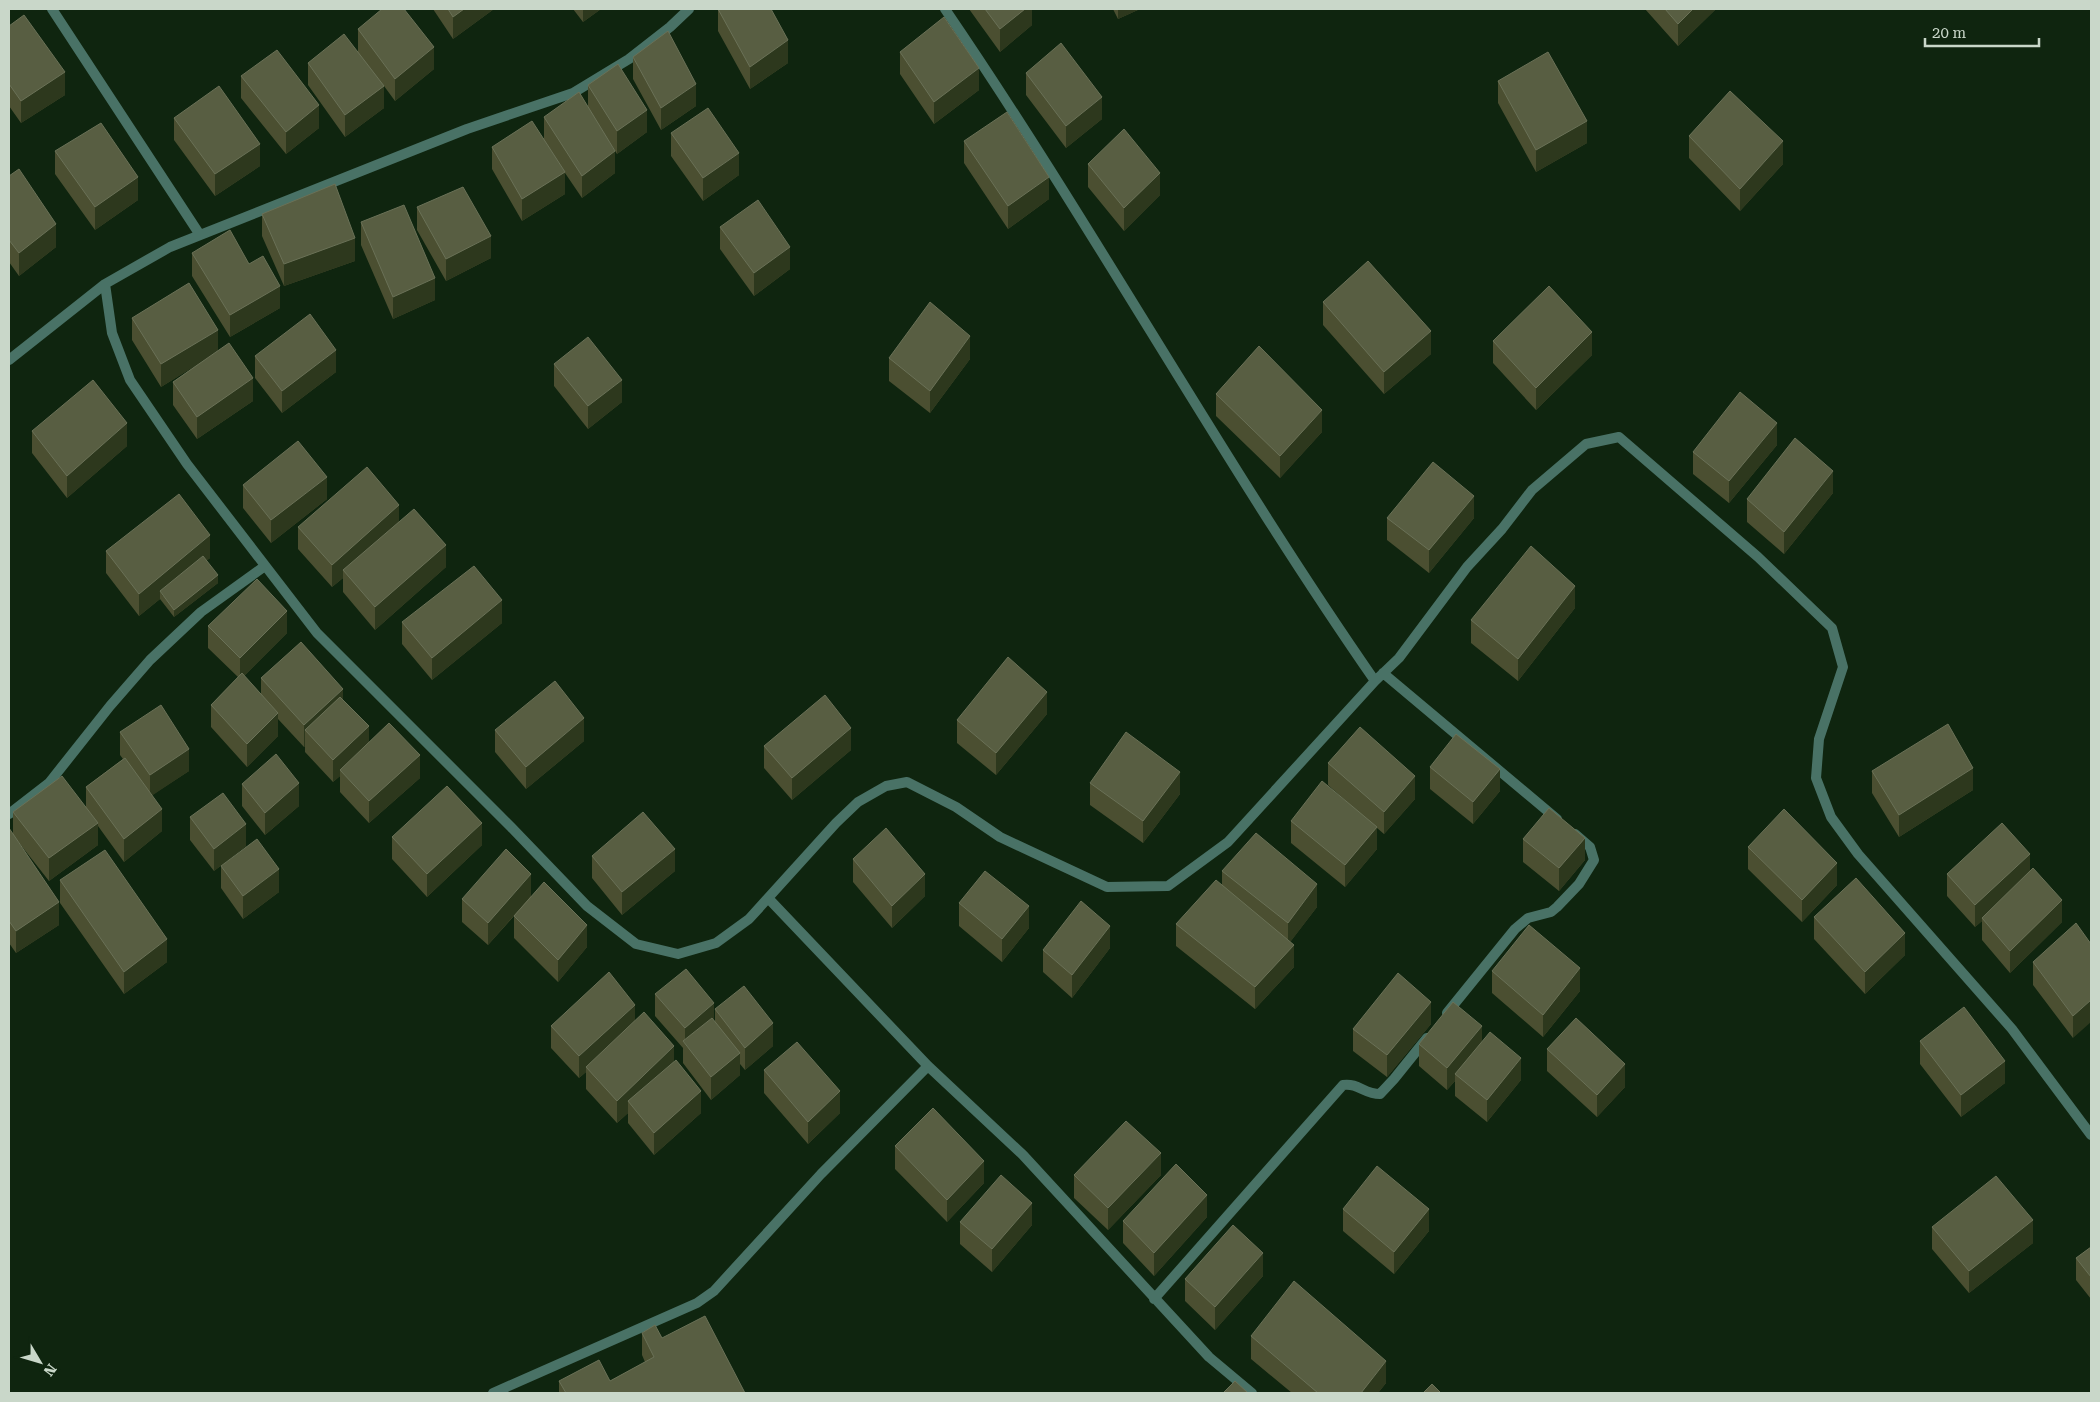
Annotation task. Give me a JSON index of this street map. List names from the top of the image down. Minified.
{"scale_bar":"20 m","north":"bottom right"}
